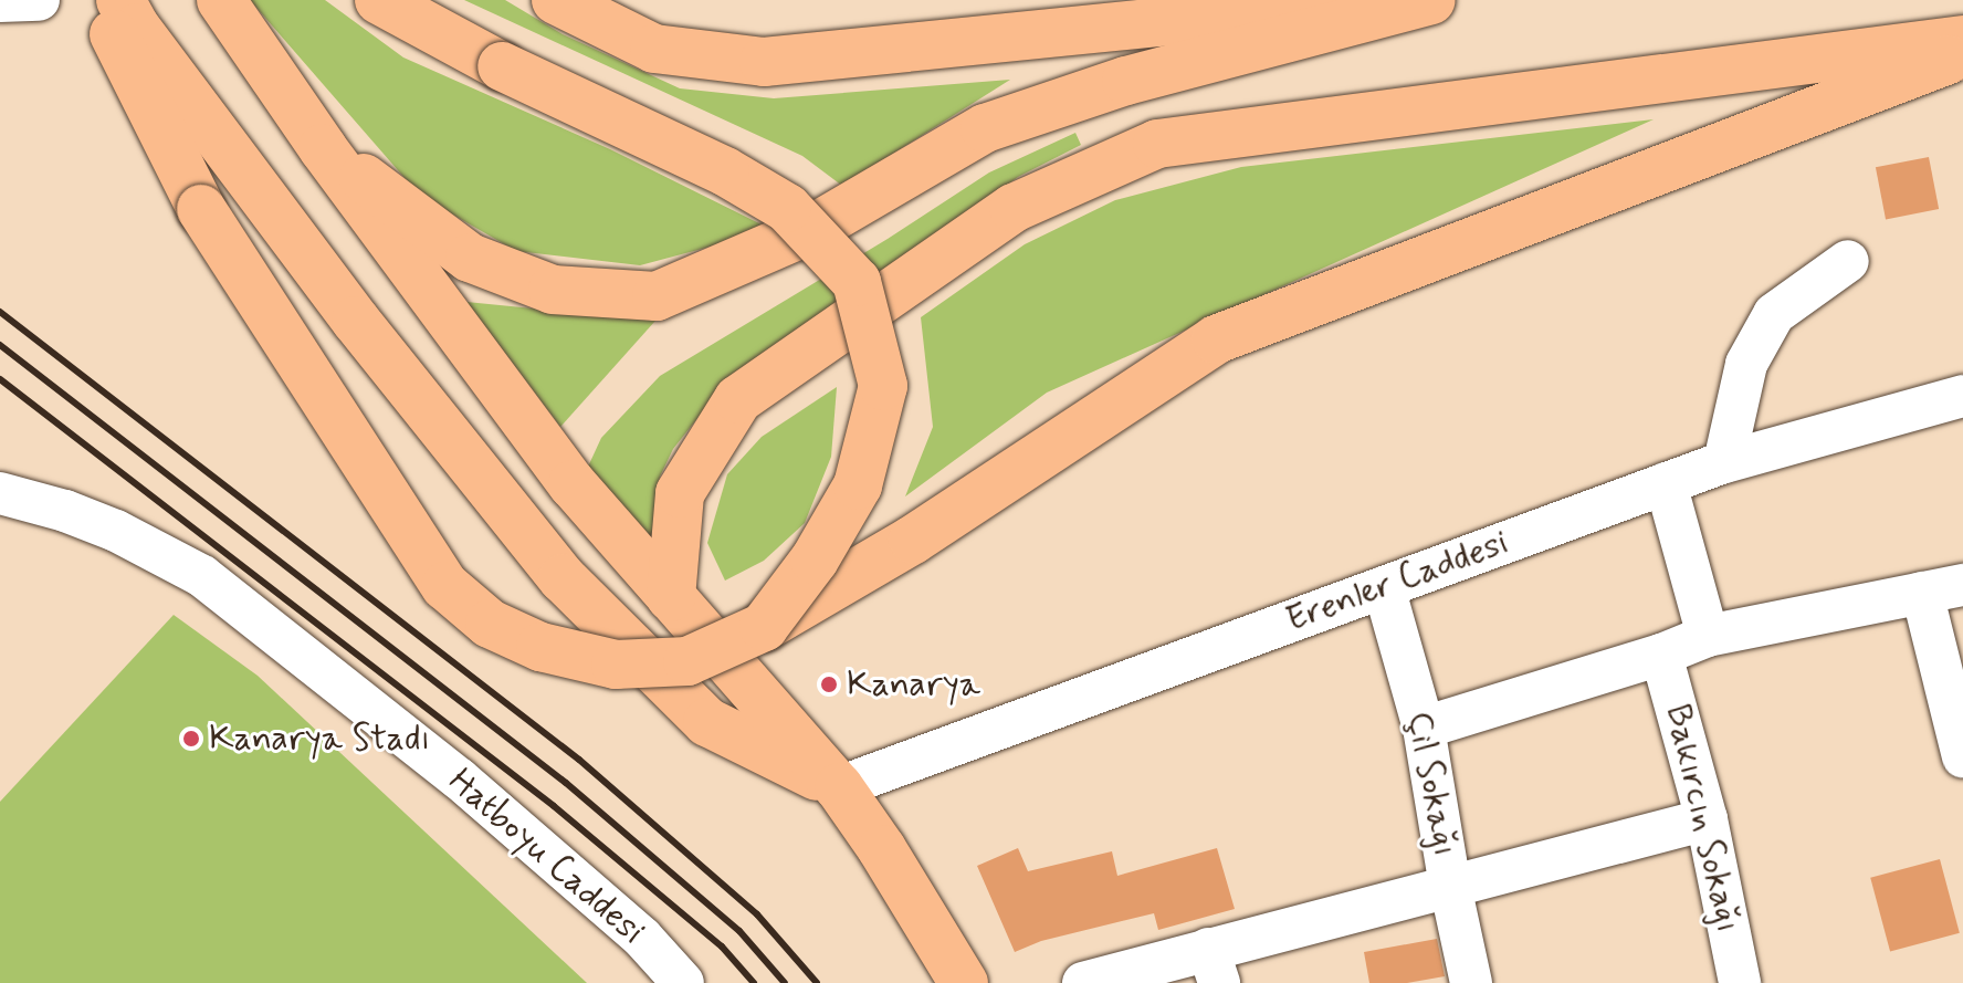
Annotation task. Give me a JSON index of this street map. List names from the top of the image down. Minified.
{"streets":{"street":["Erenler Caddesi","Çil Sokağı","Bakırcın Sokağı","Hatboyu Caddesi"]},"crossings":[["Erenler Caddesi","Çil Sokağı"]],"places":["Kanarya","Kanarya Stadı"]}
